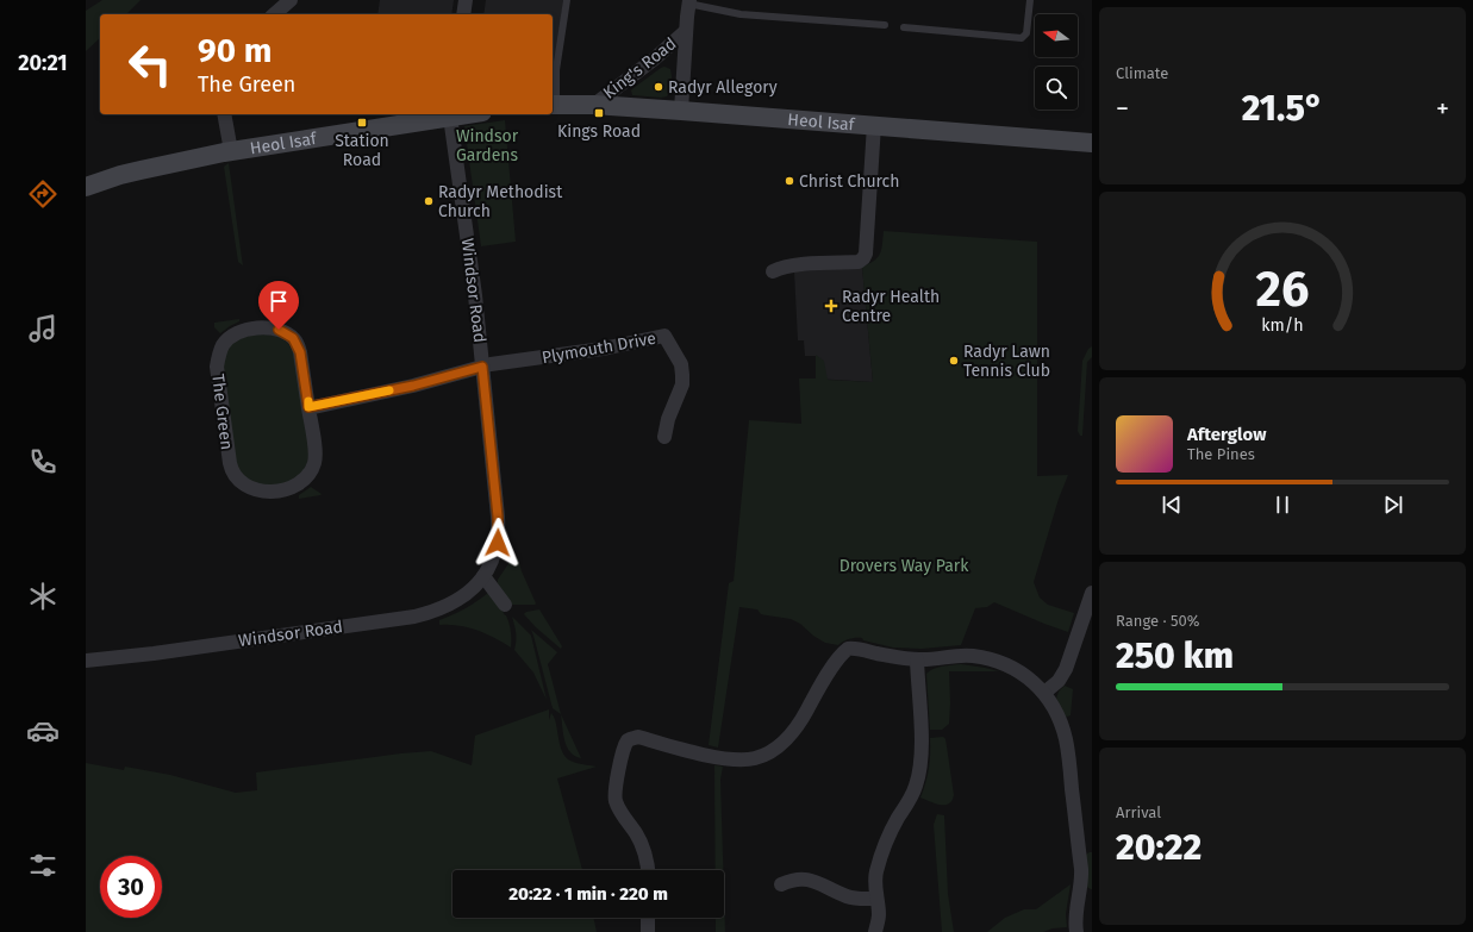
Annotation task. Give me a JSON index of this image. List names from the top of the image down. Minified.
{"streets":{"main road":["Heol Isaf"],"street":["King's Road","Windsor Road","Plymouth Drive","The Green"]},"crossings":[["King's Road","Heol Isaf"],["Heol Isaf","Windsor Road"],["Windsor Road","Plymouth Drive"]],"parks":["Windsor Gardens","Drovers Way Park"],"places":{"other":["Radyr Allegory","Christ Church","Radyr Methodist Church","Radyr Lawn Tennis Club"],"transit":["Kings Road","Station Road"],"health":["Radyr Health Centre"]},"north":"left","page":{"tabs":"20:21","tile":["Climate",["Range · 50%","250 km"],["Arrival","20:22"]],"turn":["90 m","The Green"],"heat":["−","21.5°","+"],"song":["Afterglow","The Pines"],"limit":"30","trip":"20:22 · 1 min · 220 m","gauge":["26","km/h"]}}
